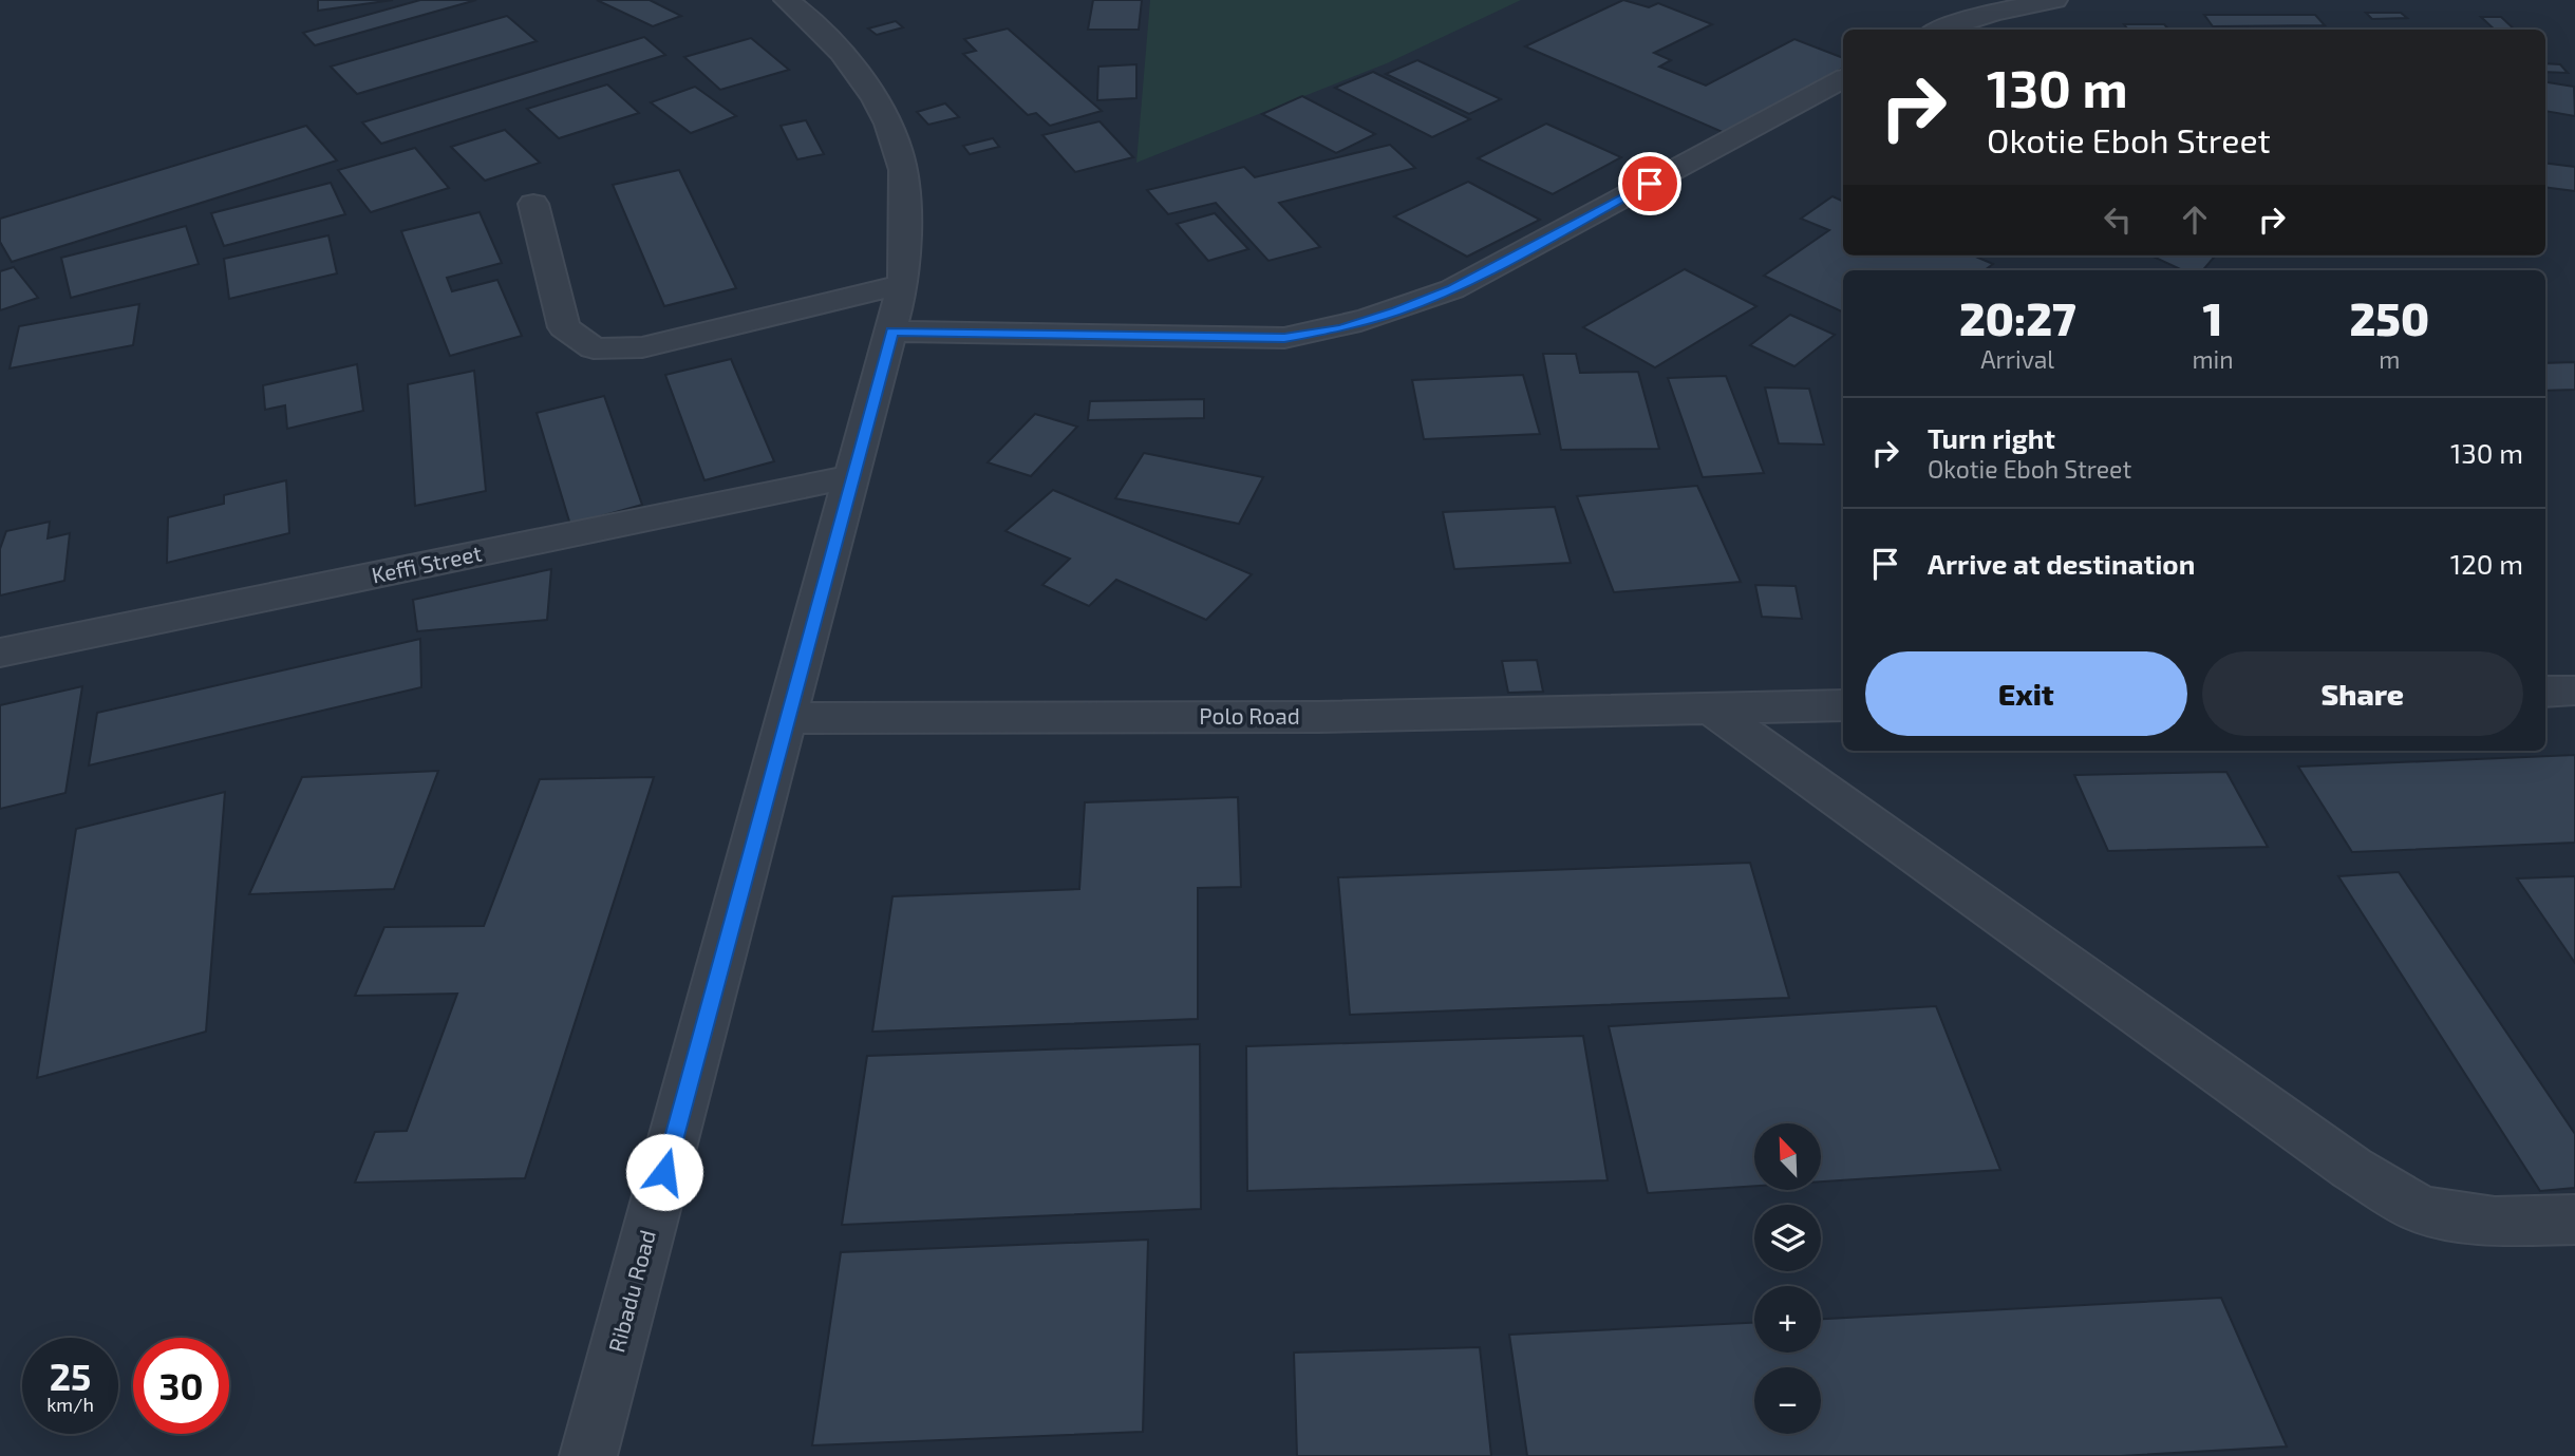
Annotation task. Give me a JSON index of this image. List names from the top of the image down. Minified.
{"streets":{"street":["Keffi Street","Polo Road","Ribadu Road"]},"crossings":[["Keffi Street","Ribadu Road"],["Polo Road","Ribadu Road"]],"north":"top left","page":{"turn":["130 m","Okotie Eboh Street"],"eta":["20:27","Arrival","1","min","250","m"],"list":[{"name":"Turn right","note":"Okotie Eboh Street","value":"130 m"},{"name":"Arrive at destination","value":"120 m"}],"buttons":["Exit","Share"],"map_buttons":["+","−"],"speed":"25 km/h","limit":"30"}}
